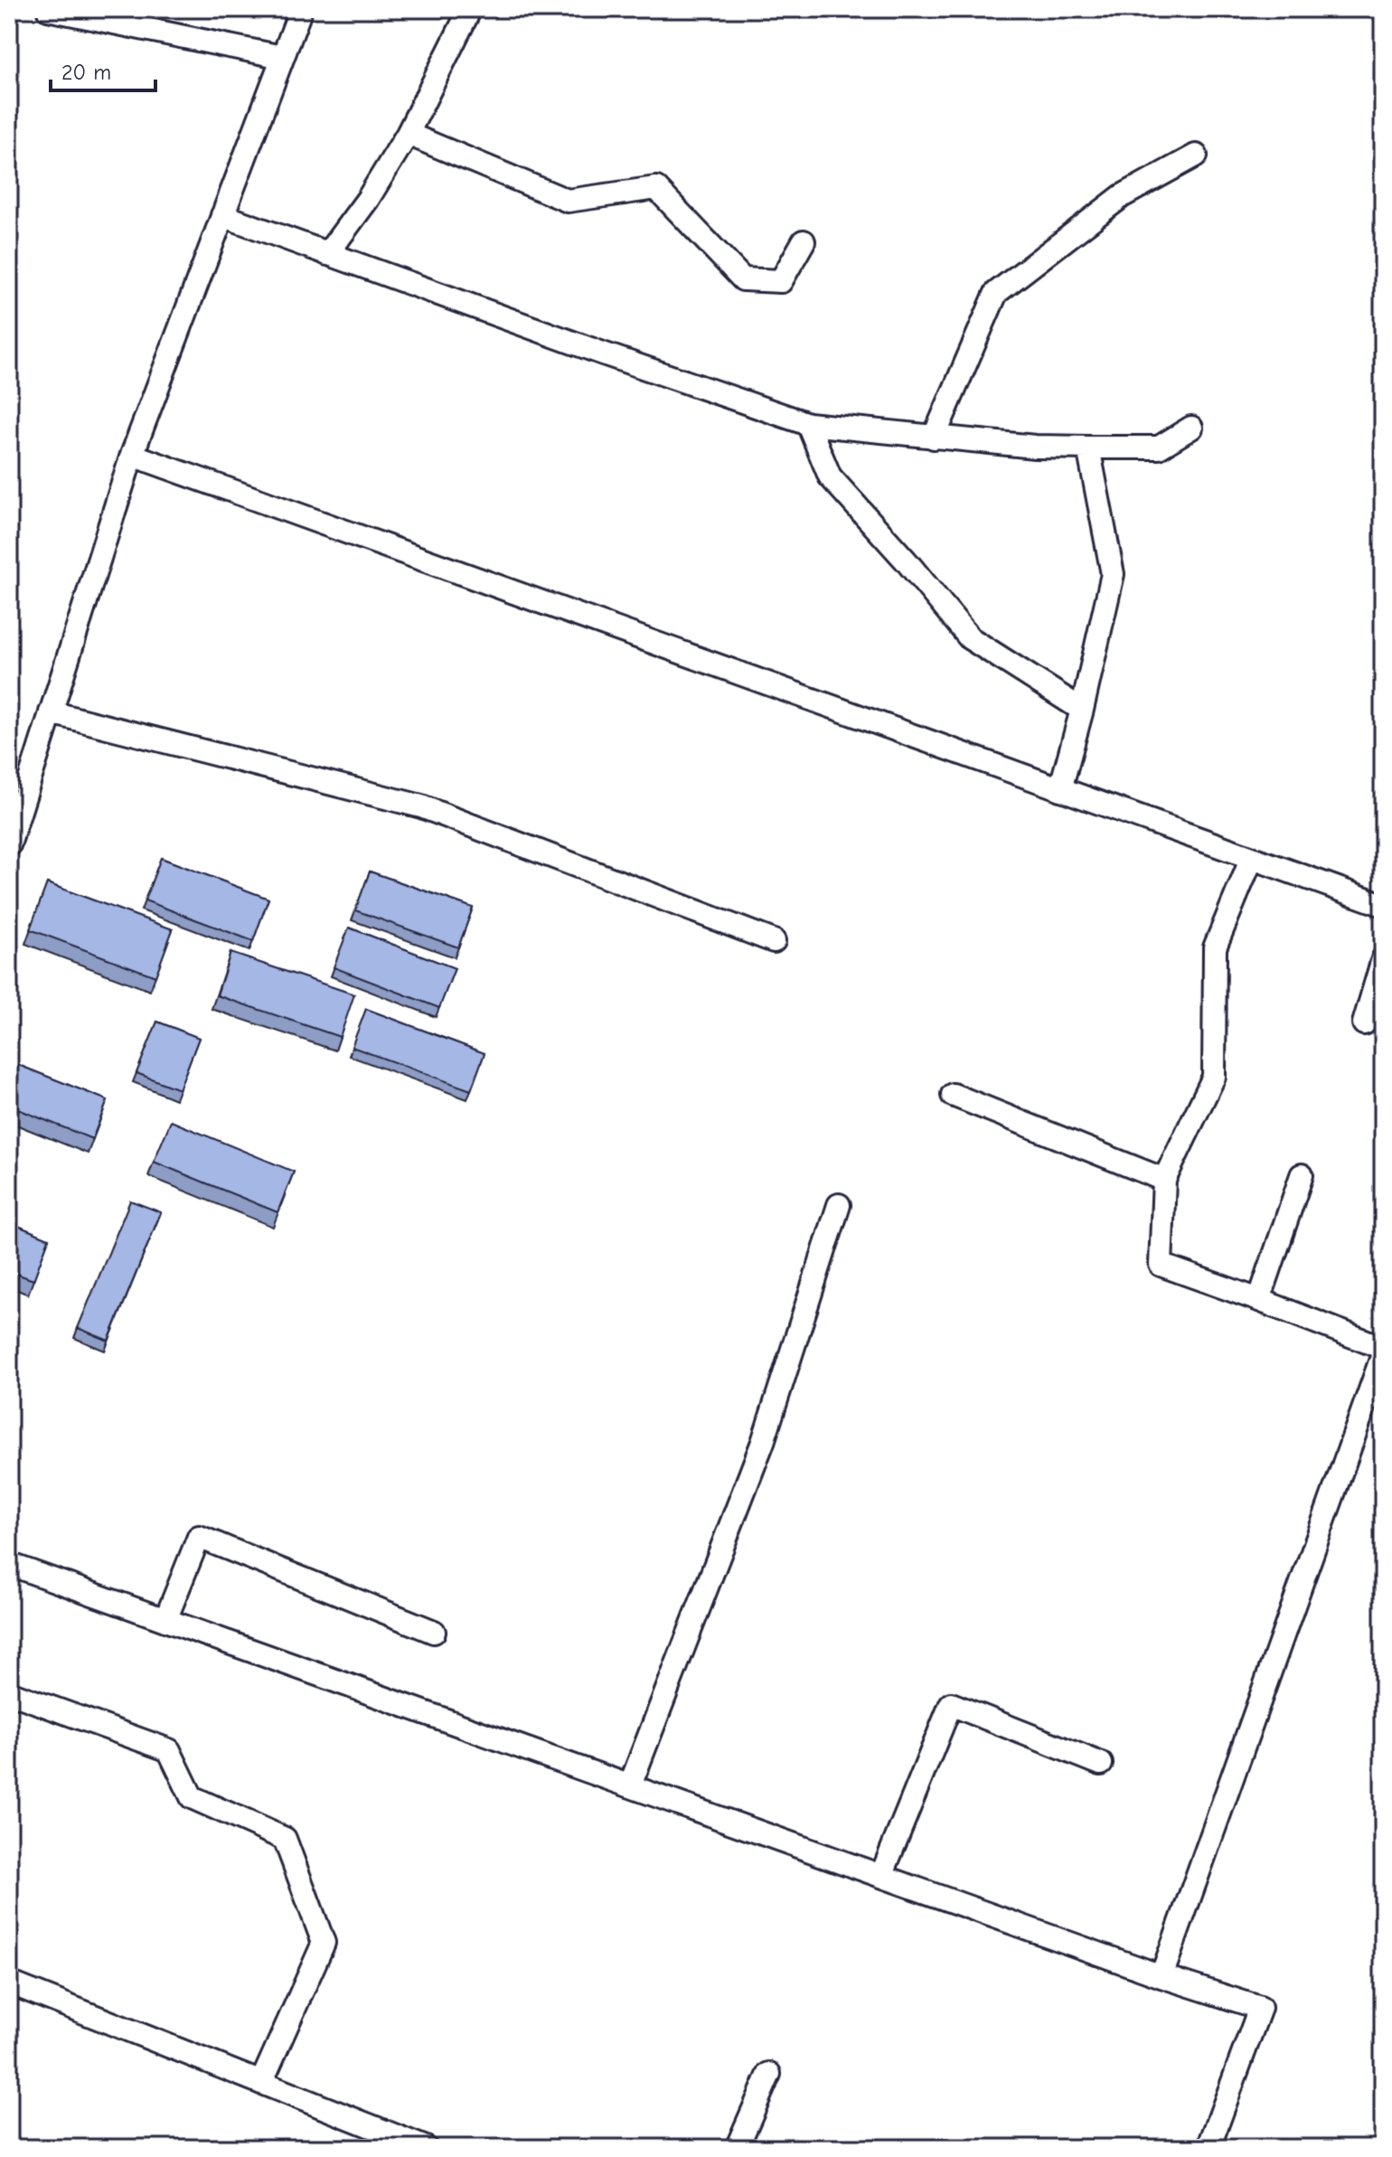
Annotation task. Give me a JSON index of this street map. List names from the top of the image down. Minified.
{"scale_bar":"20 m"}
